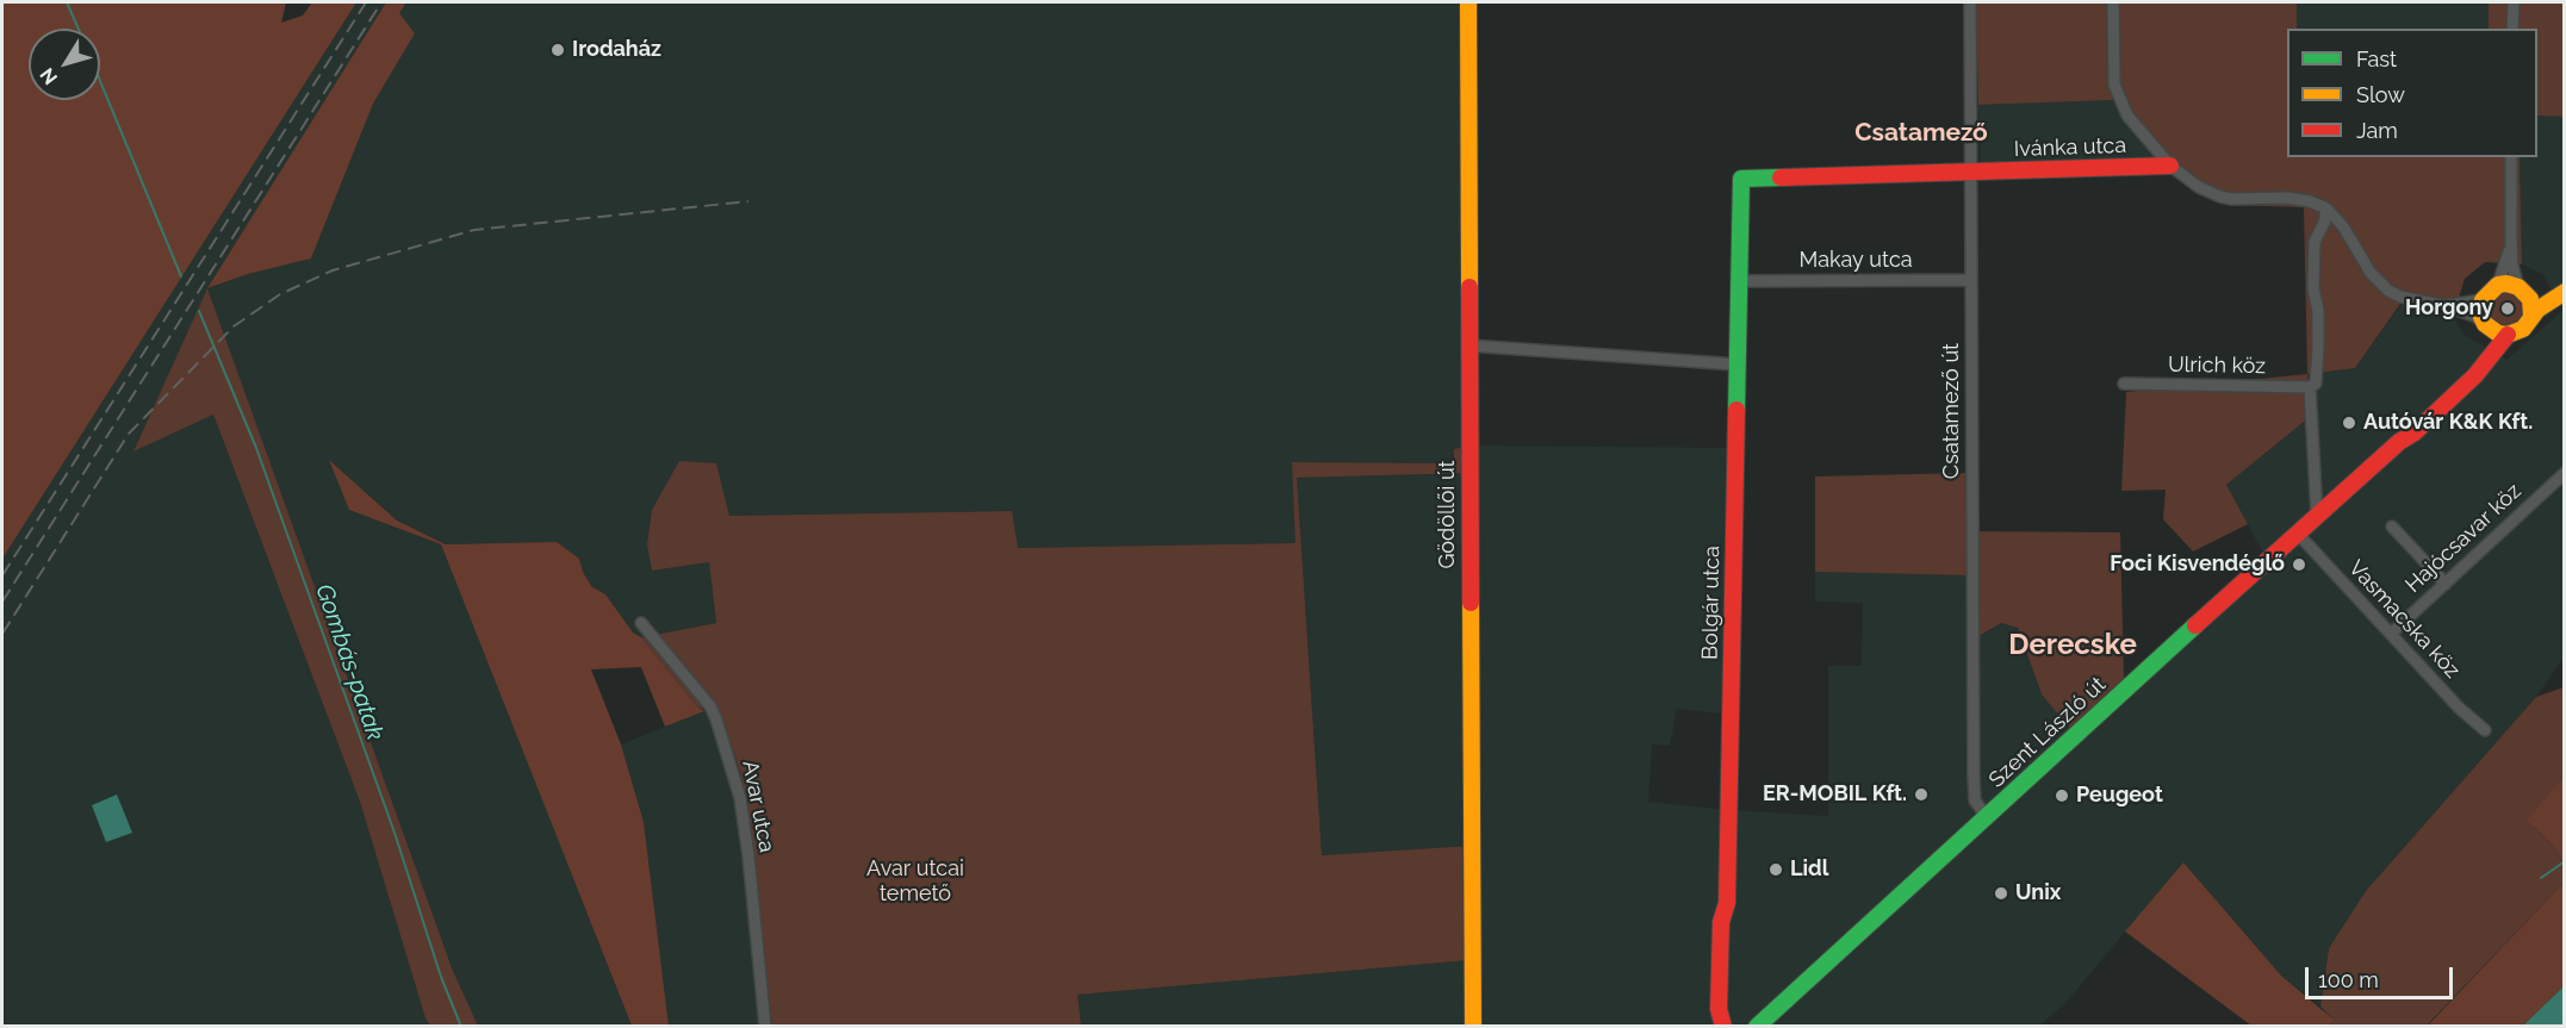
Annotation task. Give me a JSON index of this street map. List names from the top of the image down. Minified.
{"streets":{"main road":["Ivánka utca","Gödöllői út","Bolgár utca","Szent László út"],"street":["Makay utca","Ulrich köz","Csatamező út","Hajócsavar köz","Vasmacska köz","Avar utca"]},"crossings":[["Ivánka utca","Csatamező út"],["Ivánka utca","Bolgár utca"],["Makay utca","Csatamező út"],["Makay utca","Bolgár utca"],["Csatamező út","Szent László út"],["Hajócsavar köz","Vasmacska köz"],["Vasmacska köz","Szent László út"]],"districts":["Csatamező","Derecske"],"water":["Gombás-patak"],"parks":["Avar utcai temető"],"places":["Irodaház","Horgony","Autóvár K&K Kft.","Foci Kisvendéglő","ER-MOBIL Kft.","Peugeot","Lidl","Unix"],"legend":["Fast","Slow","Jam"],"scale_bar":"100 m","north":"bottom left"}
